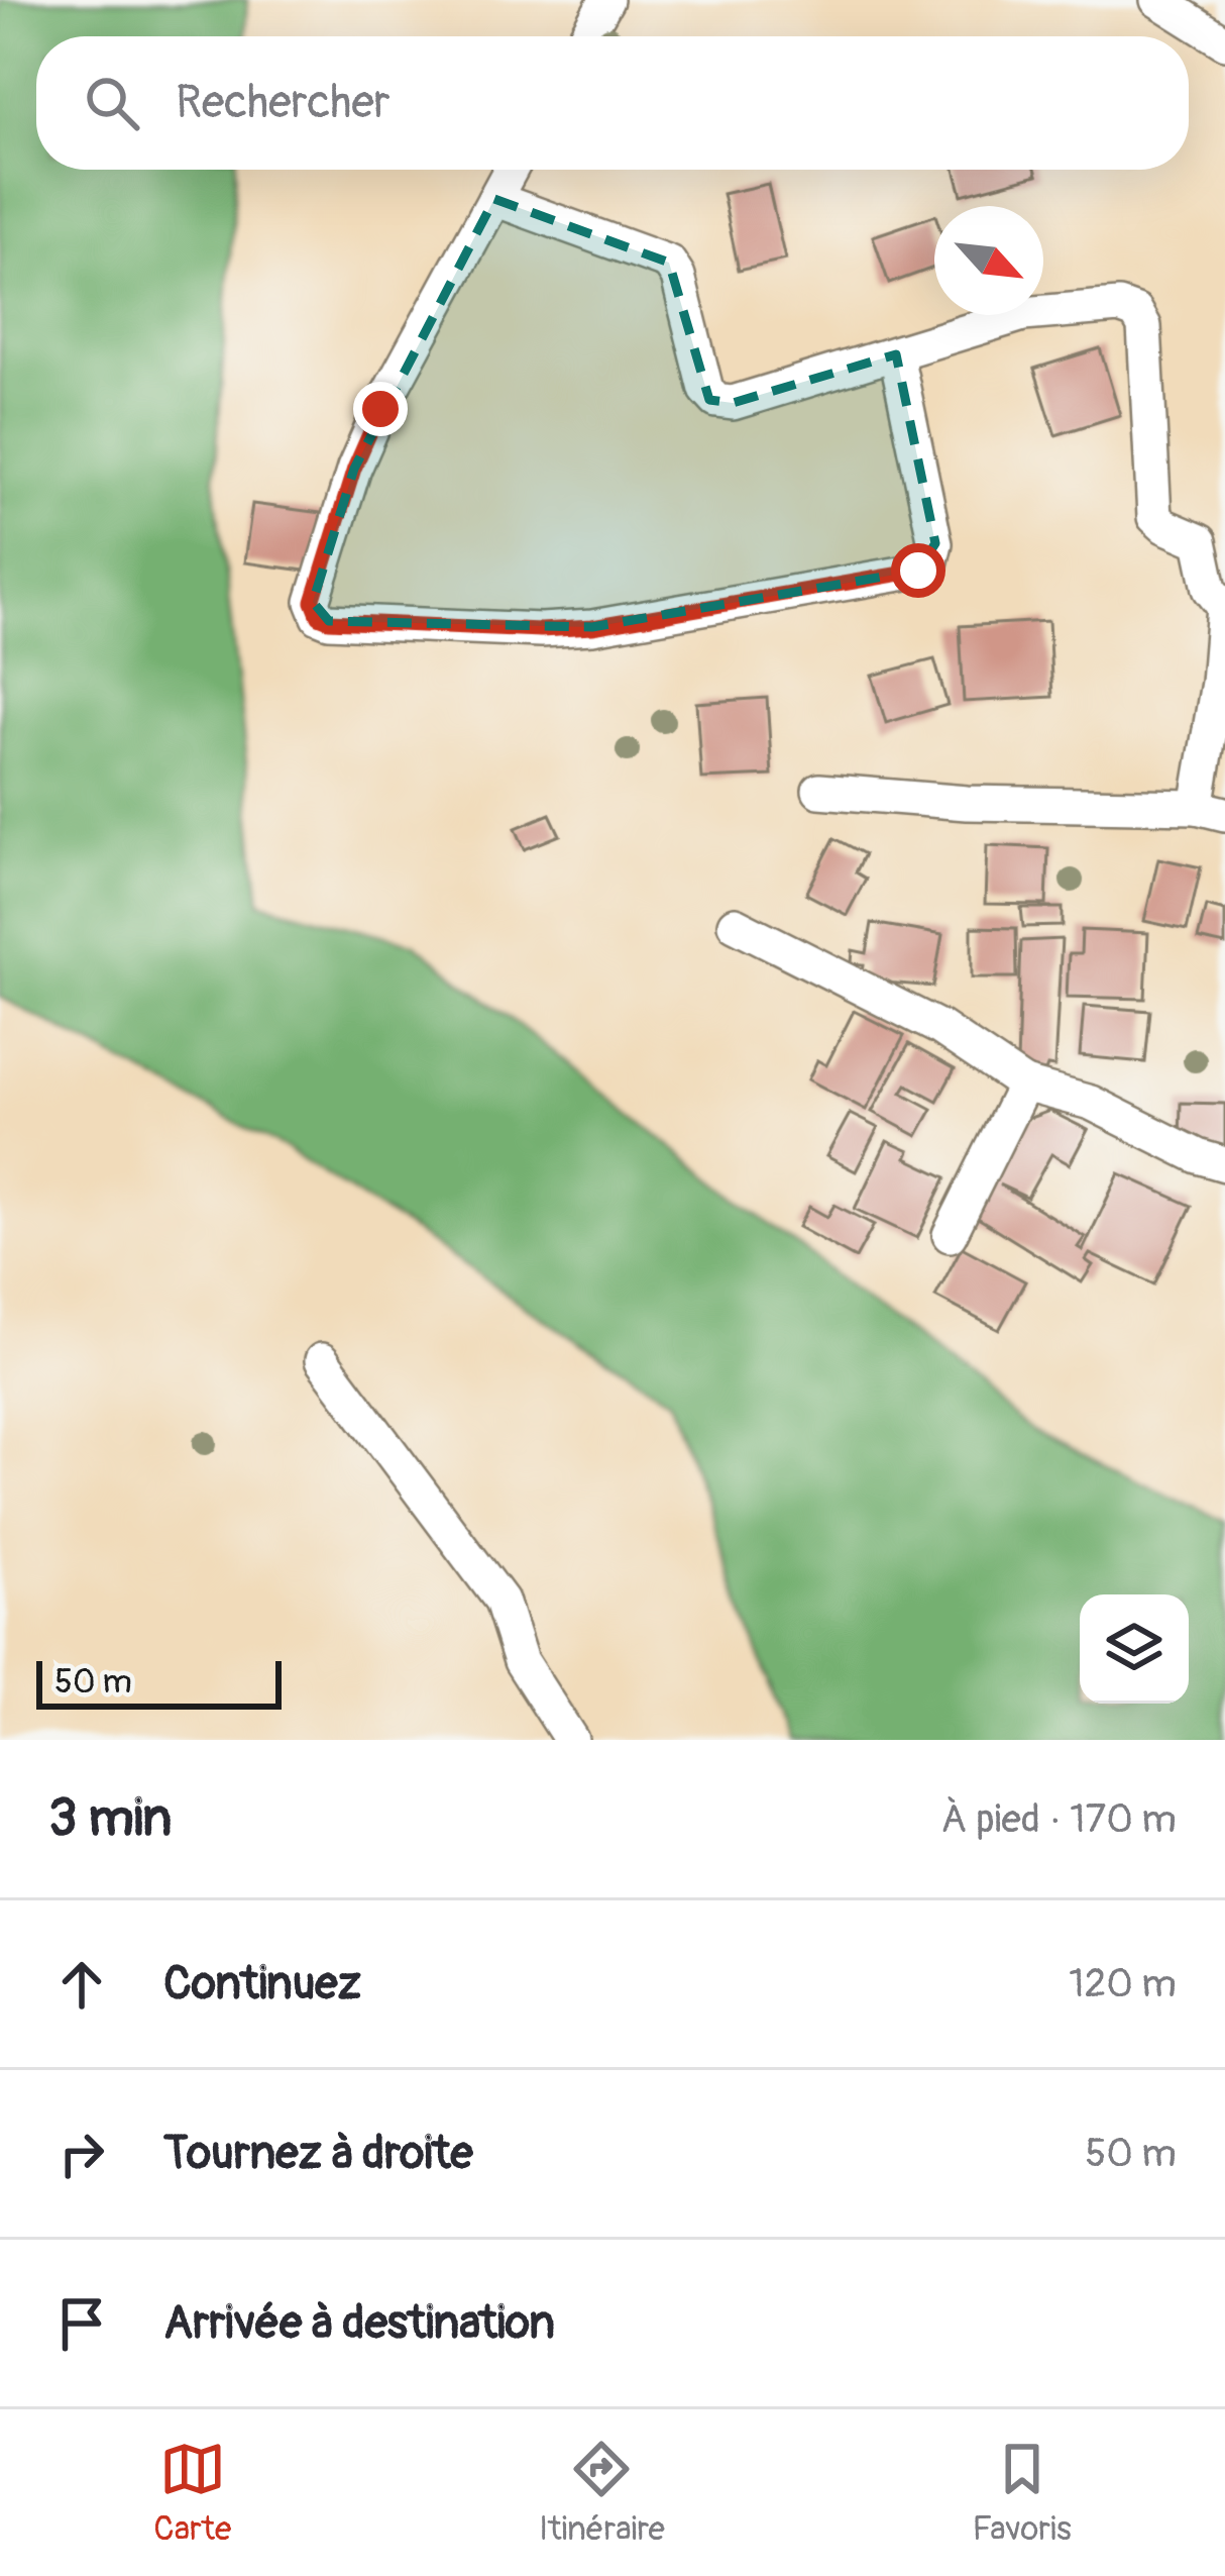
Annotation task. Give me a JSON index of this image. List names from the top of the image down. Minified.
{"scale_bar":"50 m","north":"bottom right","page":{"search":"Rechercher","scale":"50 m","heading":["3 min","À pied · 170 m"],"list":[["Continuez","120 m"],["Tournez à droite","50 m"],"Arrivée à destination"],"nav":["Carte","Itinéraire","Favoris"]}}
